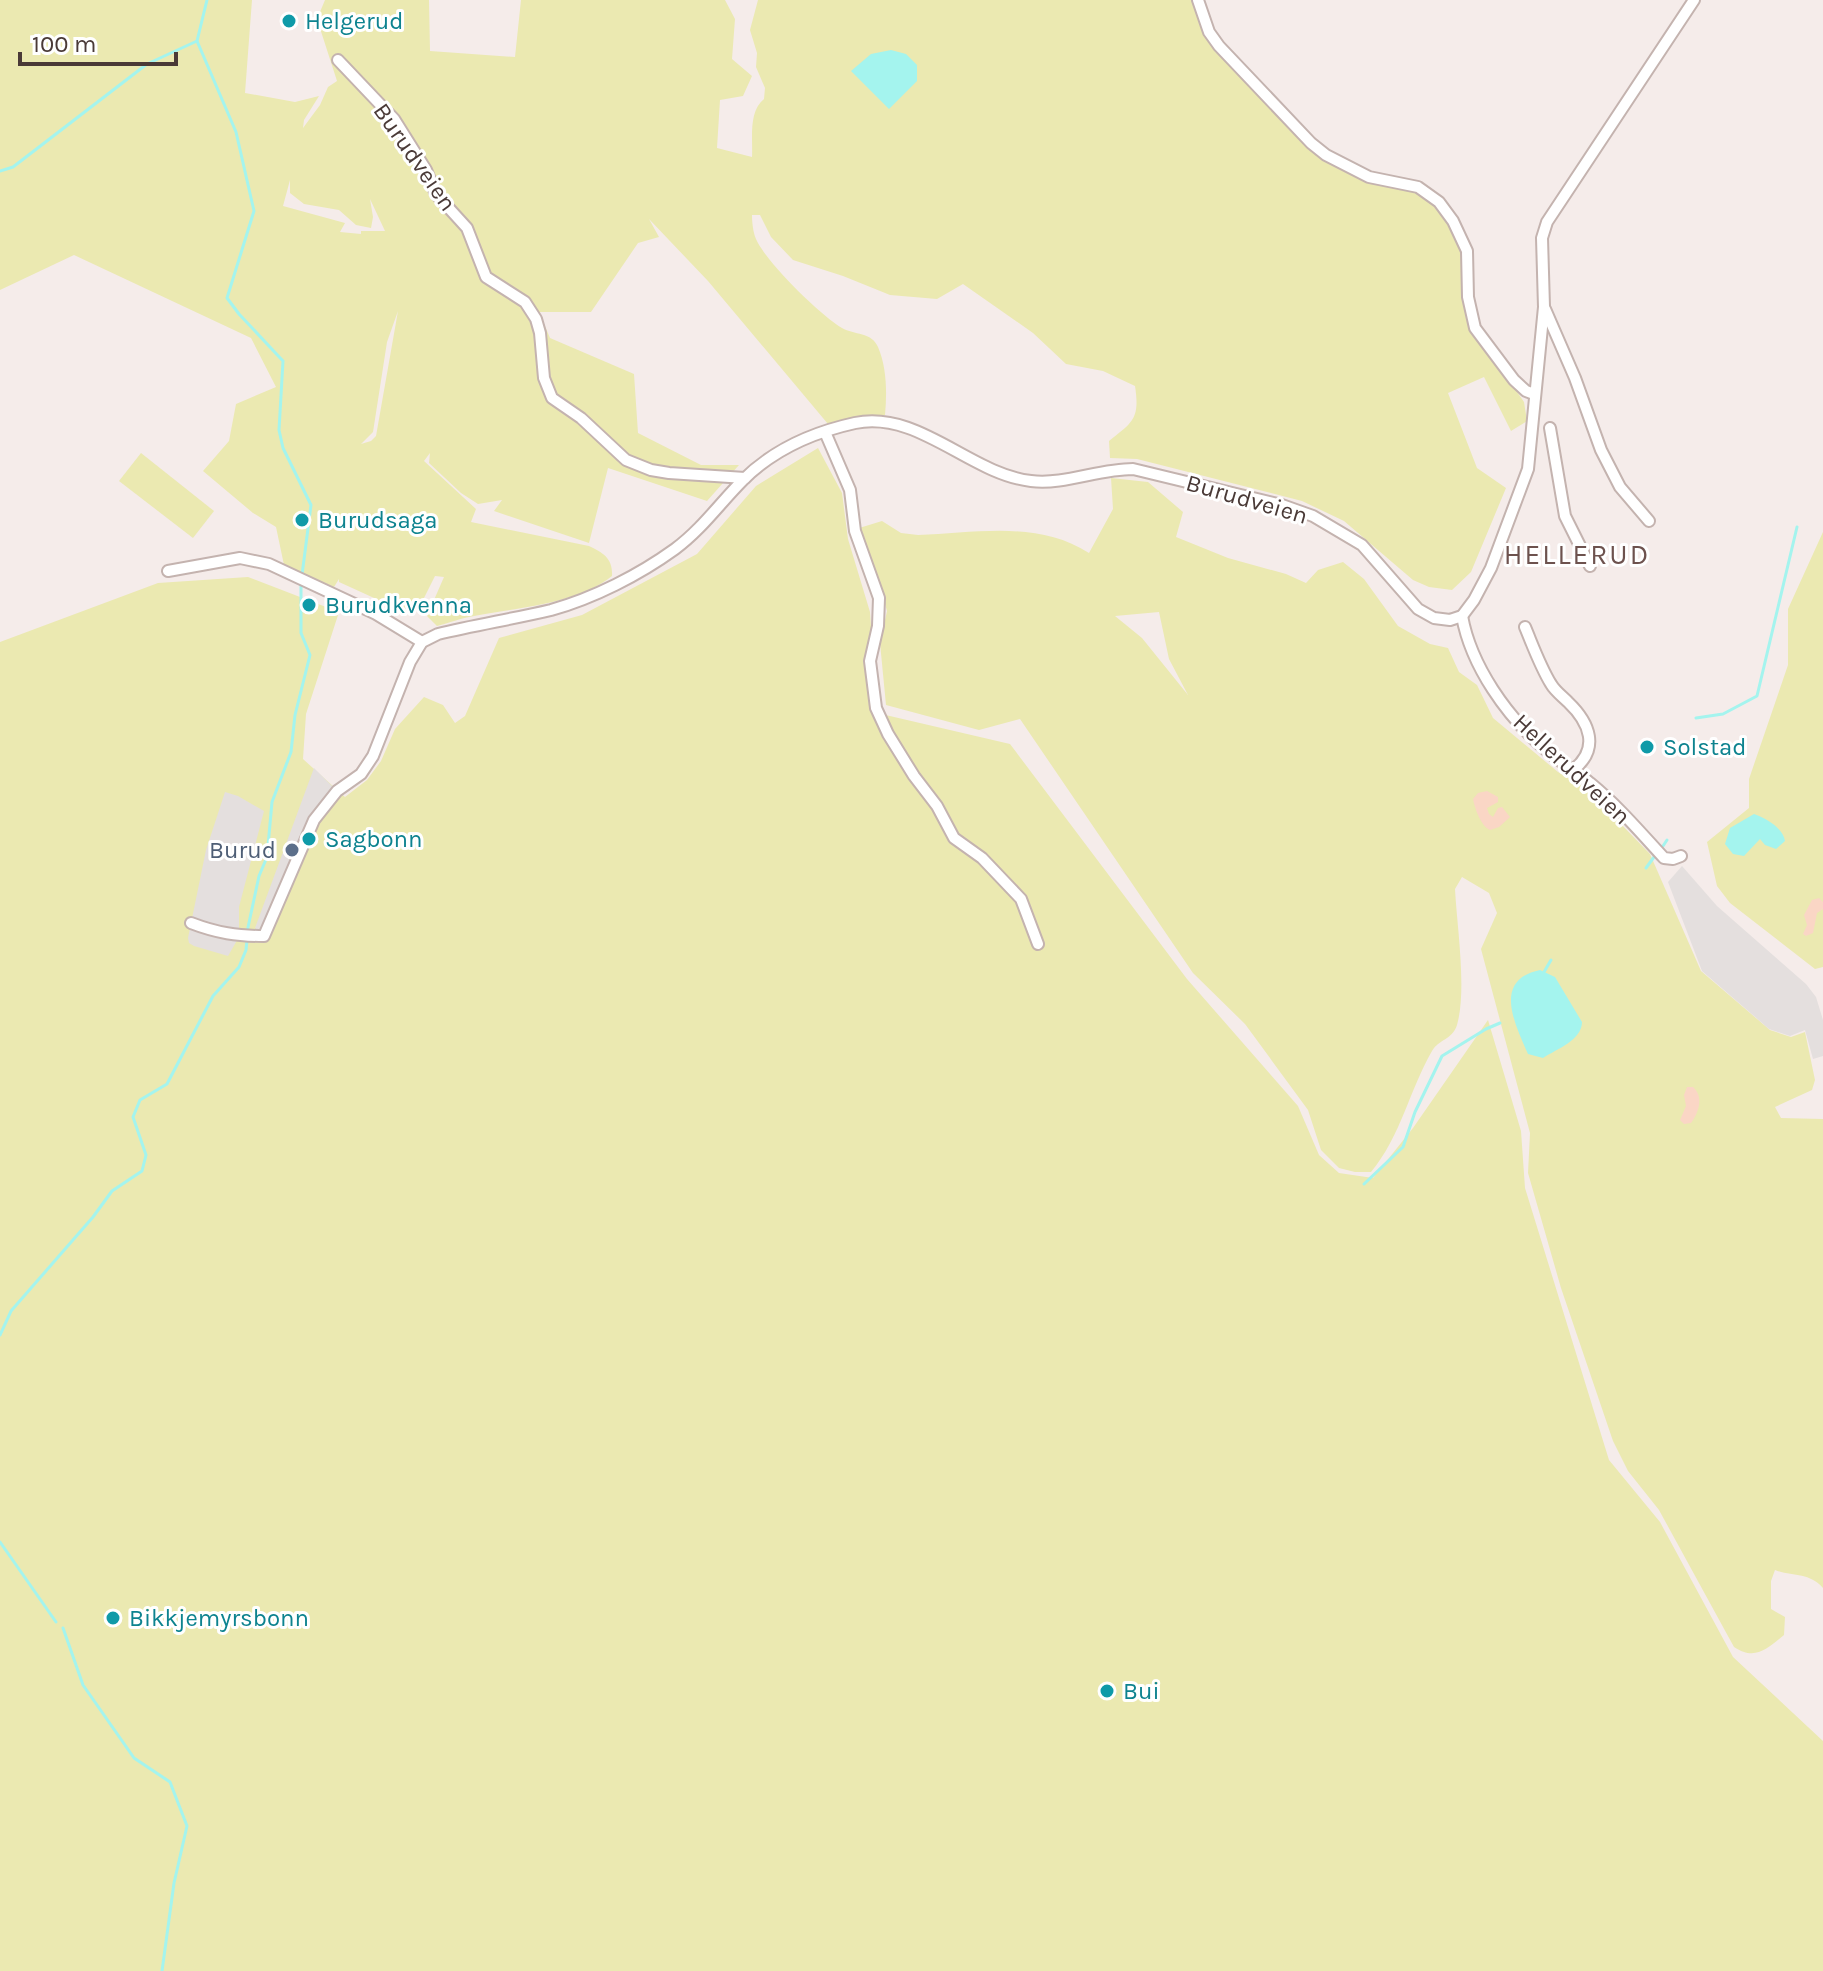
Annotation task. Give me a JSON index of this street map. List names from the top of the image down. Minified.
{"streets":{"street":["Burudveien","Hellerudveien"]},"crossings":[["Burudveien","Hellerudveien"]],"districts":["HELLERUD"],"places":["Helgerud","Burudsaga","Burudkvenna","Solstad","Sagbonn","Burud","Bikkjemyrsbonn","Bui"],"scale_bar":"100 m"}
